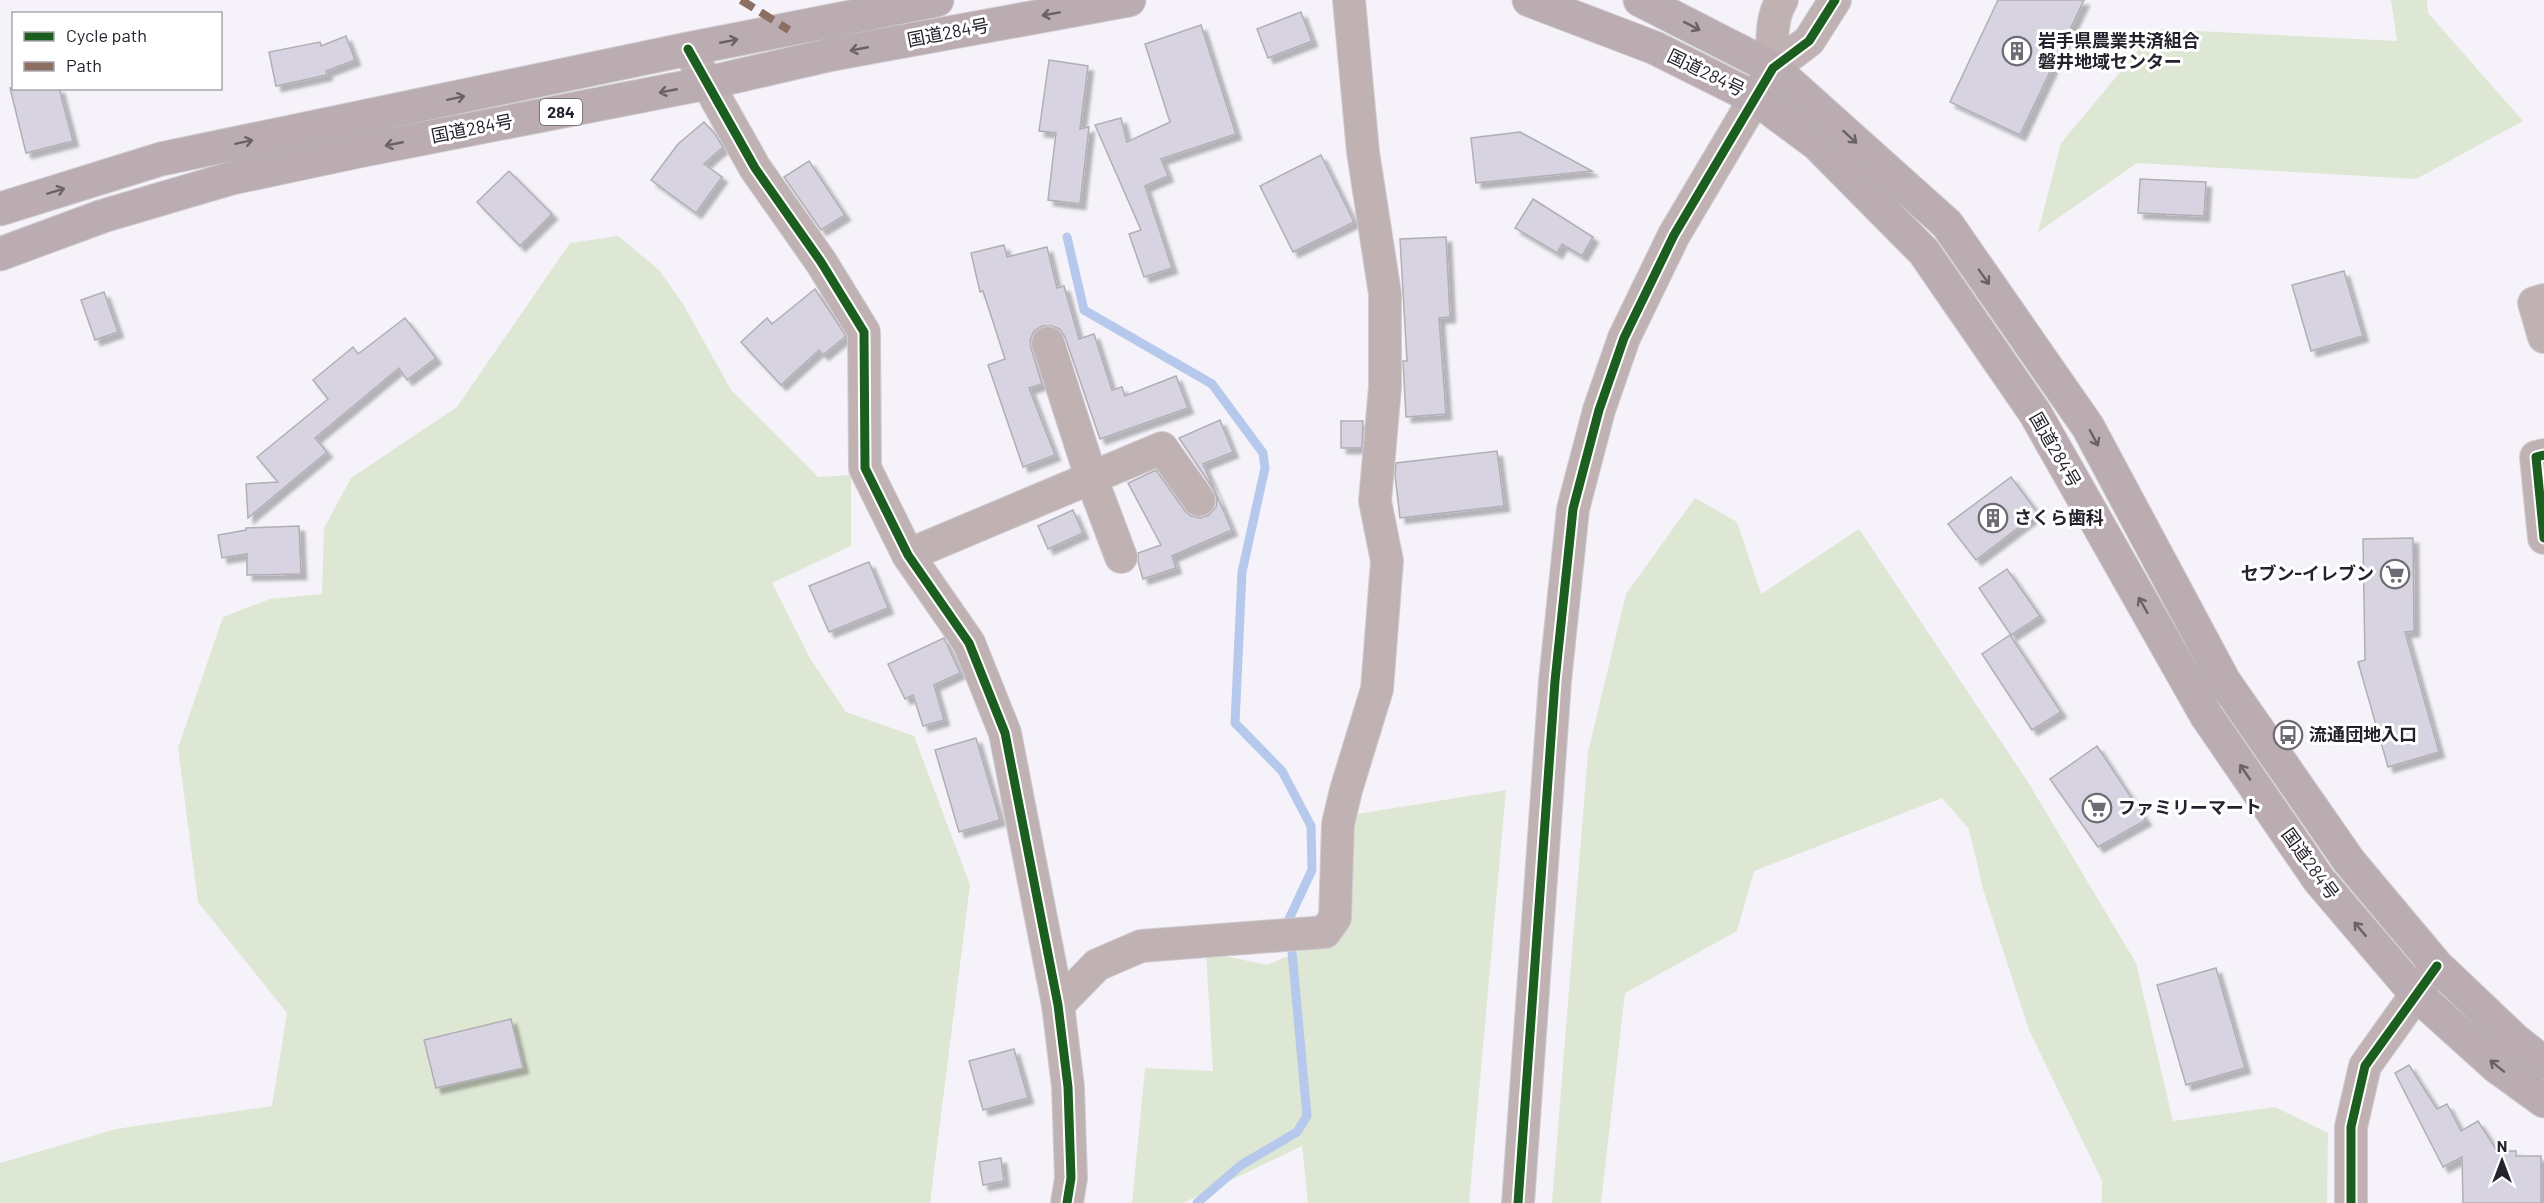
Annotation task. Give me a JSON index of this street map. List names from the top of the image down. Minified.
{"streets":{"highway":["国道284号","284"]},"places":{"building":["岩手県農業共済組合 磐井地域センター","さくら歯科"],"supermarket":["セブン-イレブン","ファミリーマート"],"bus stop":["流通団地入口"]},"legend":["Cycle path","Path"],"north":"top"}
